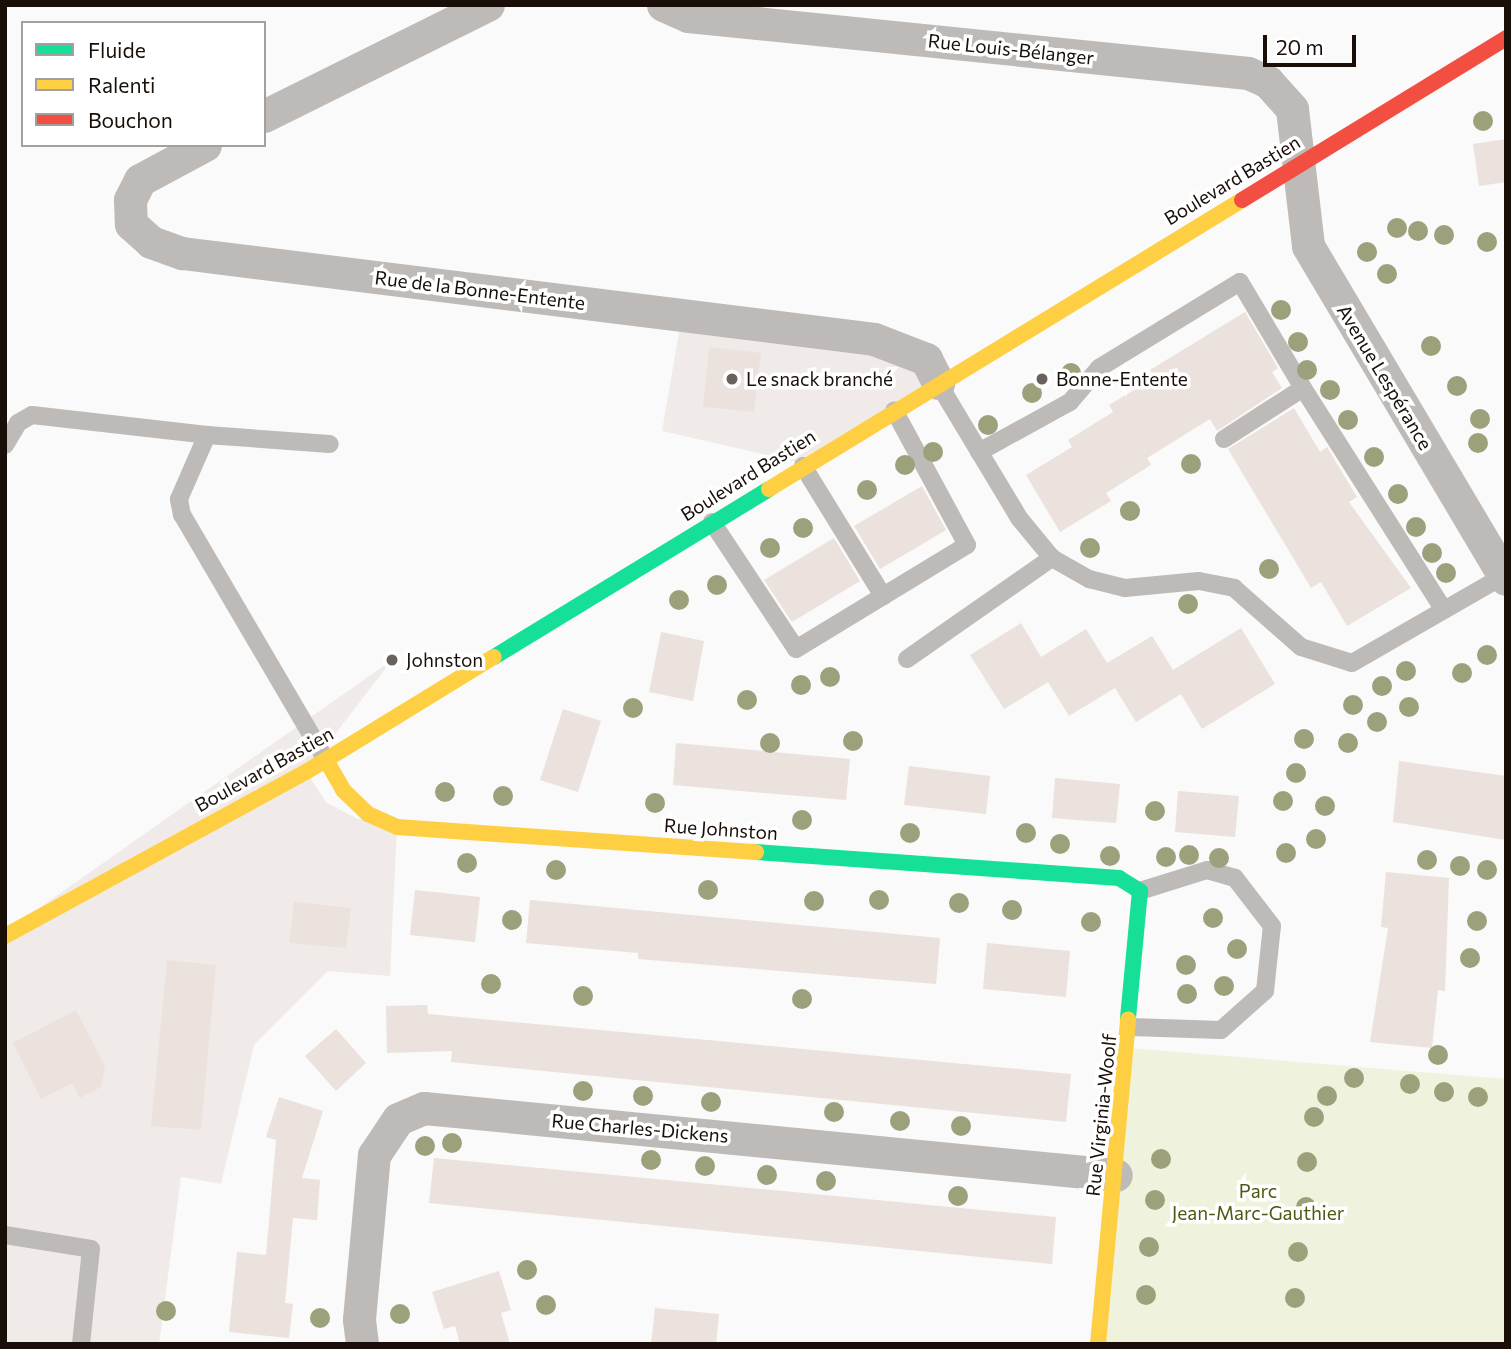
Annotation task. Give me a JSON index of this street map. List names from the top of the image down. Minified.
{"streets":{"main road":["Boulevard Bastien","Rue Johnston","Rue Virginia-Woolf"],"street":["Rue Louis-Bélanger","Rue de la Bonne-Entente","Avenue Lespérance","Rue Charles-Dickens"]},"crossings":[["Rue Louis-Bélanger","Boulevard Bastien"],["Rue Louis-Bélanger","Avenue Lespérance"],["Boulevard Bastien","Rue de la Bonne-Entente"],["Boulevard Bastien","Avenue Lespérance"],["Boulevard Bastien","Rue Johnston"],["Rue Johnston","Rue Virginia-Woolf"],["Rue Virginia-Woolf","Rue Charles-Dickens"]],"parks":["Parc Jean-Marc-Gauthier"],"places":["Le snack branché","Bonne-Entente","Johnston"],"legend":["Fluide","Ralenti","Bouchon"],"scale_bar":"20 m"}
